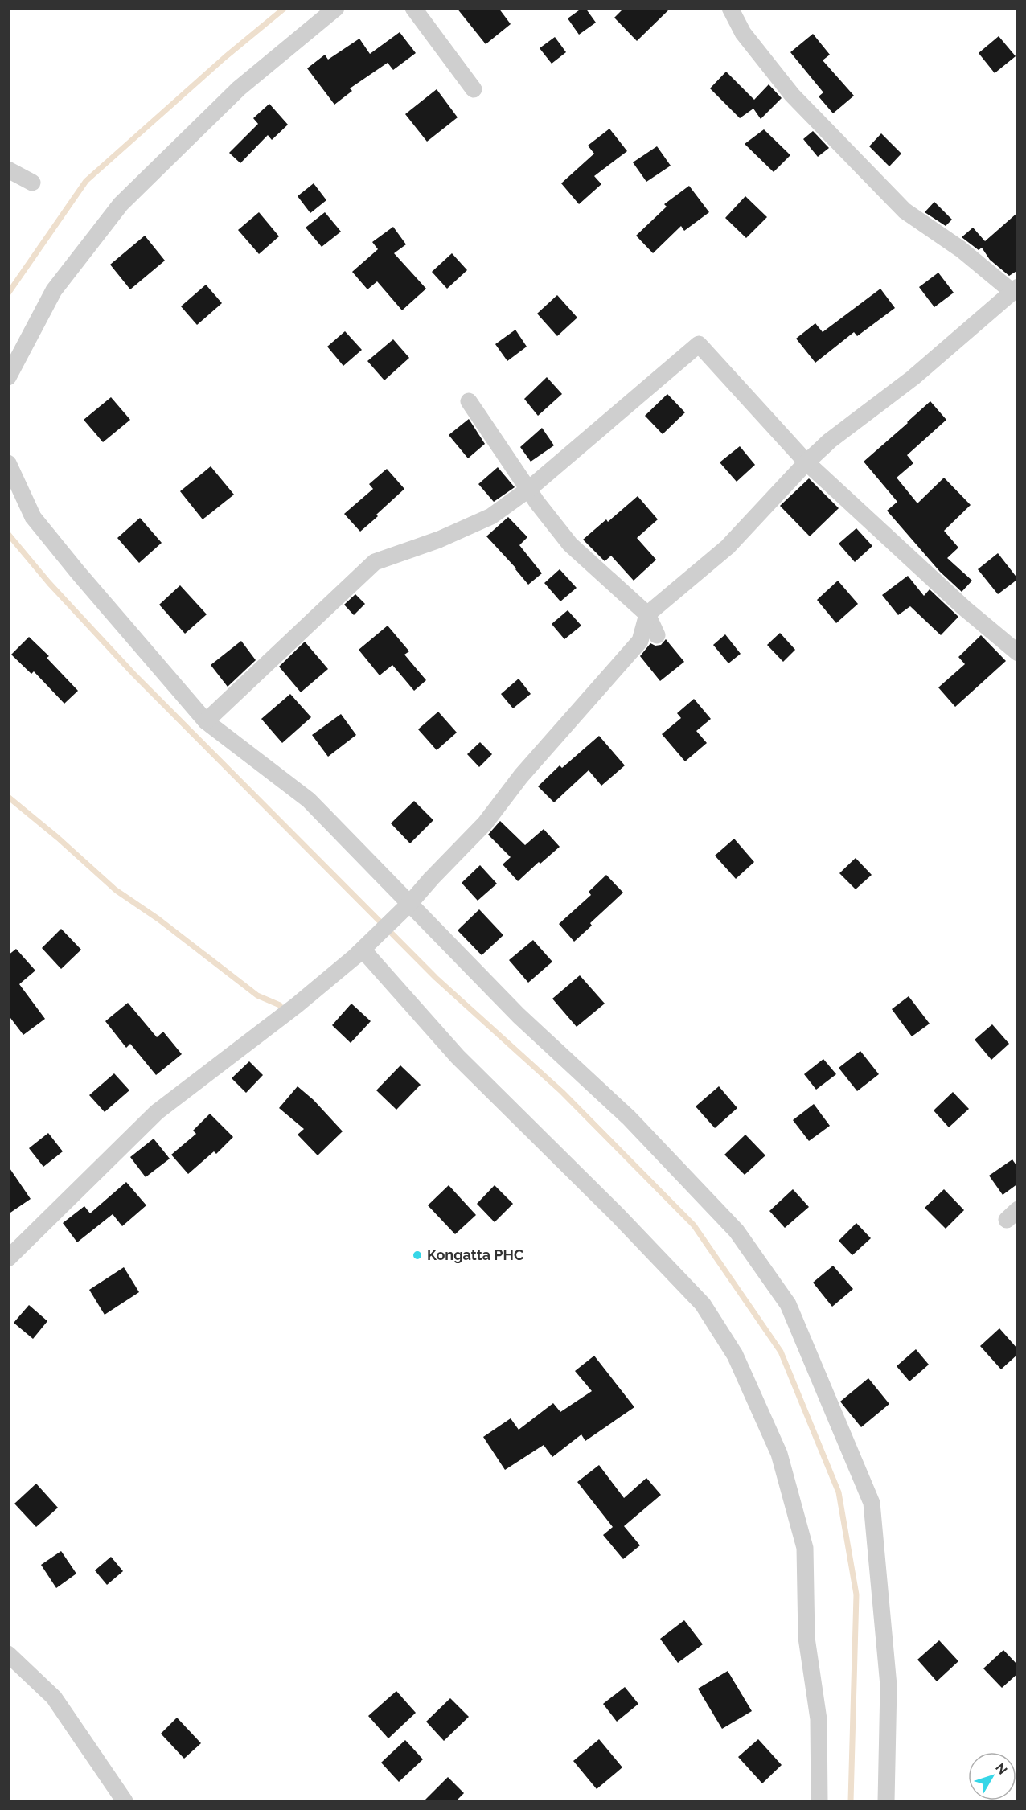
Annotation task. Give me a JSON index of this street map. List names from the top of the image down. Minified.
{"places":["Kongatta PHC"],"north":"top right"}
